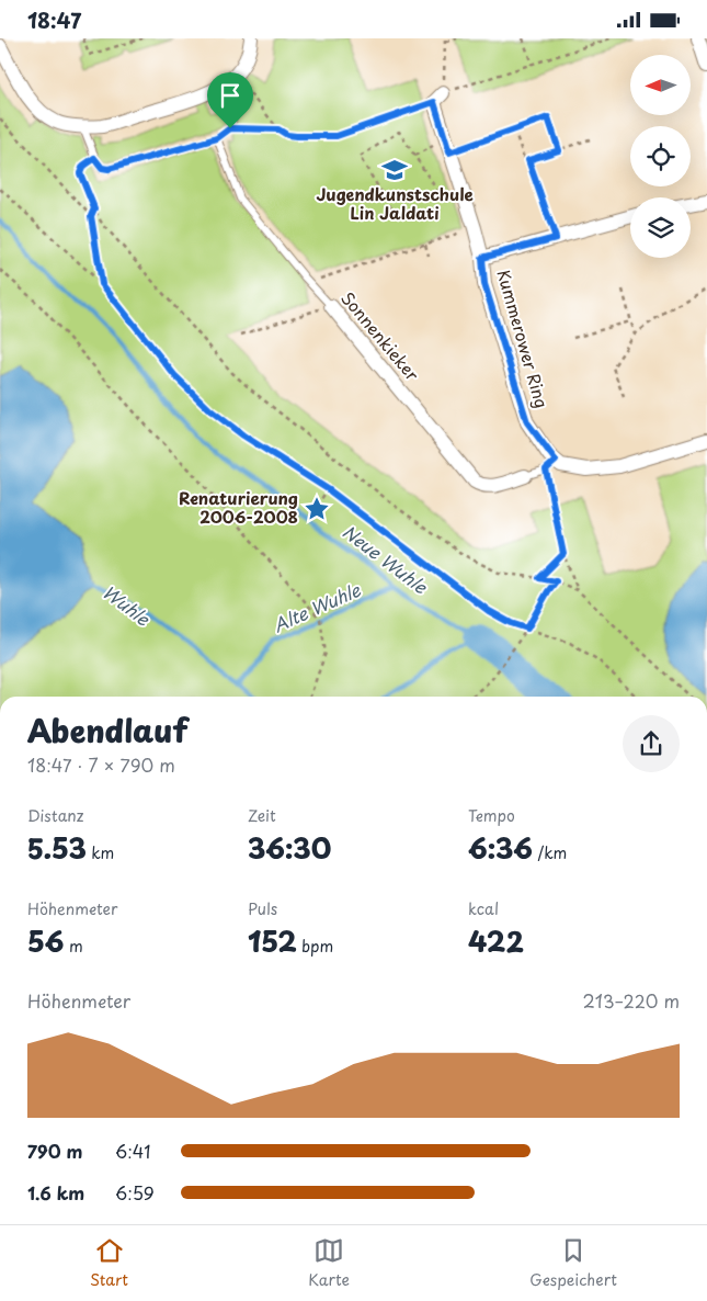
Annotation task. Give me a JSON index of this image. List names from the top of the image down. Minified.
{"streets":{"street":["Sonnenkieker","Kummerower Ring"]},"crossings":[["Sonnenkieker","Kummerower Ring"]],"water":["Neue Wuhle","Wuhle","Alte Wuhle"],"places":{"school or university":["Jugendkunstschule Lin Jaldati"],"place":["Renaturierung 2006-2008"]},"north":"left","page":{"status":"18:47","heading":["Abendlauf","18:47 · 7 × 790 m"],"stats":[["Distanz","5.53 km"],["Zeit","36:30"],["Tempo","6:36 /km"],["Höhenmeter","56 m"],["Puls","152 bpm"],["kcal","422"]],"chart":["Höhenmeter","213–220 m"],"list":[{"name":"790 m","note":"6:41"},{"name":"1.6 km","note":"6:59"}],"tabs":["Start","Karte","Gespeichert"]}}
